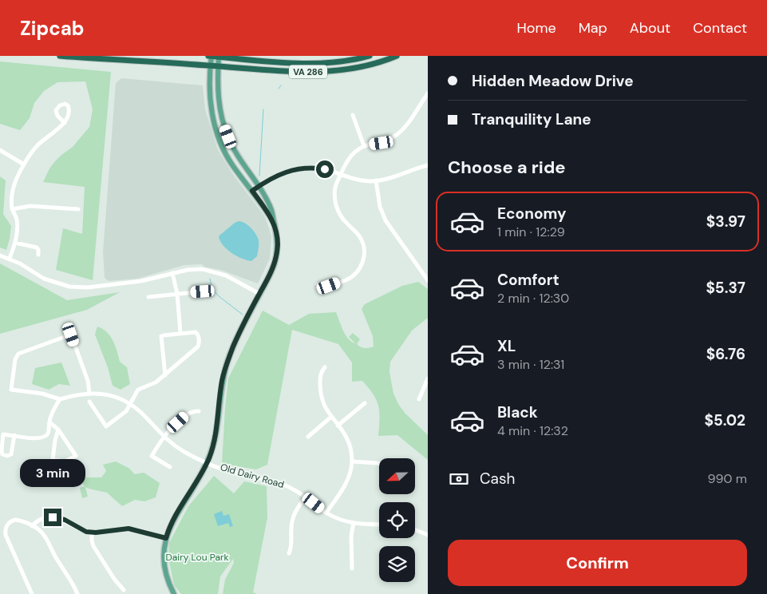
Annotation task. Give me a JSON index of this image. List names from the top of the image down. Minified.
{"streets":{"highway":["VA 286"],"street":["Old Dairy Road"]},"parks":["Dairy Lou Park"],"north":"left","page":{"header":"Zipcab","nav":["Home","Map","About","Contact"],"banner":["Hidden Meadow Drive","Tranquility Lane"],"heading":"Choose a ride","list":[{"name":"Economy","note":"1 min · 12:29","value":"$3.97"},{"name":"Comfort","note":"2 min · 12:30","value":"$5.37"},{"name":"XL","note":"3 min · 12:31","value":"$6.76"},{"name":"Black","note":"4 min · 12:32","value":"$5.02"}],"pay":["Cash","990 m"],"bubble":"3 min","buttons":"Confirm"}}
